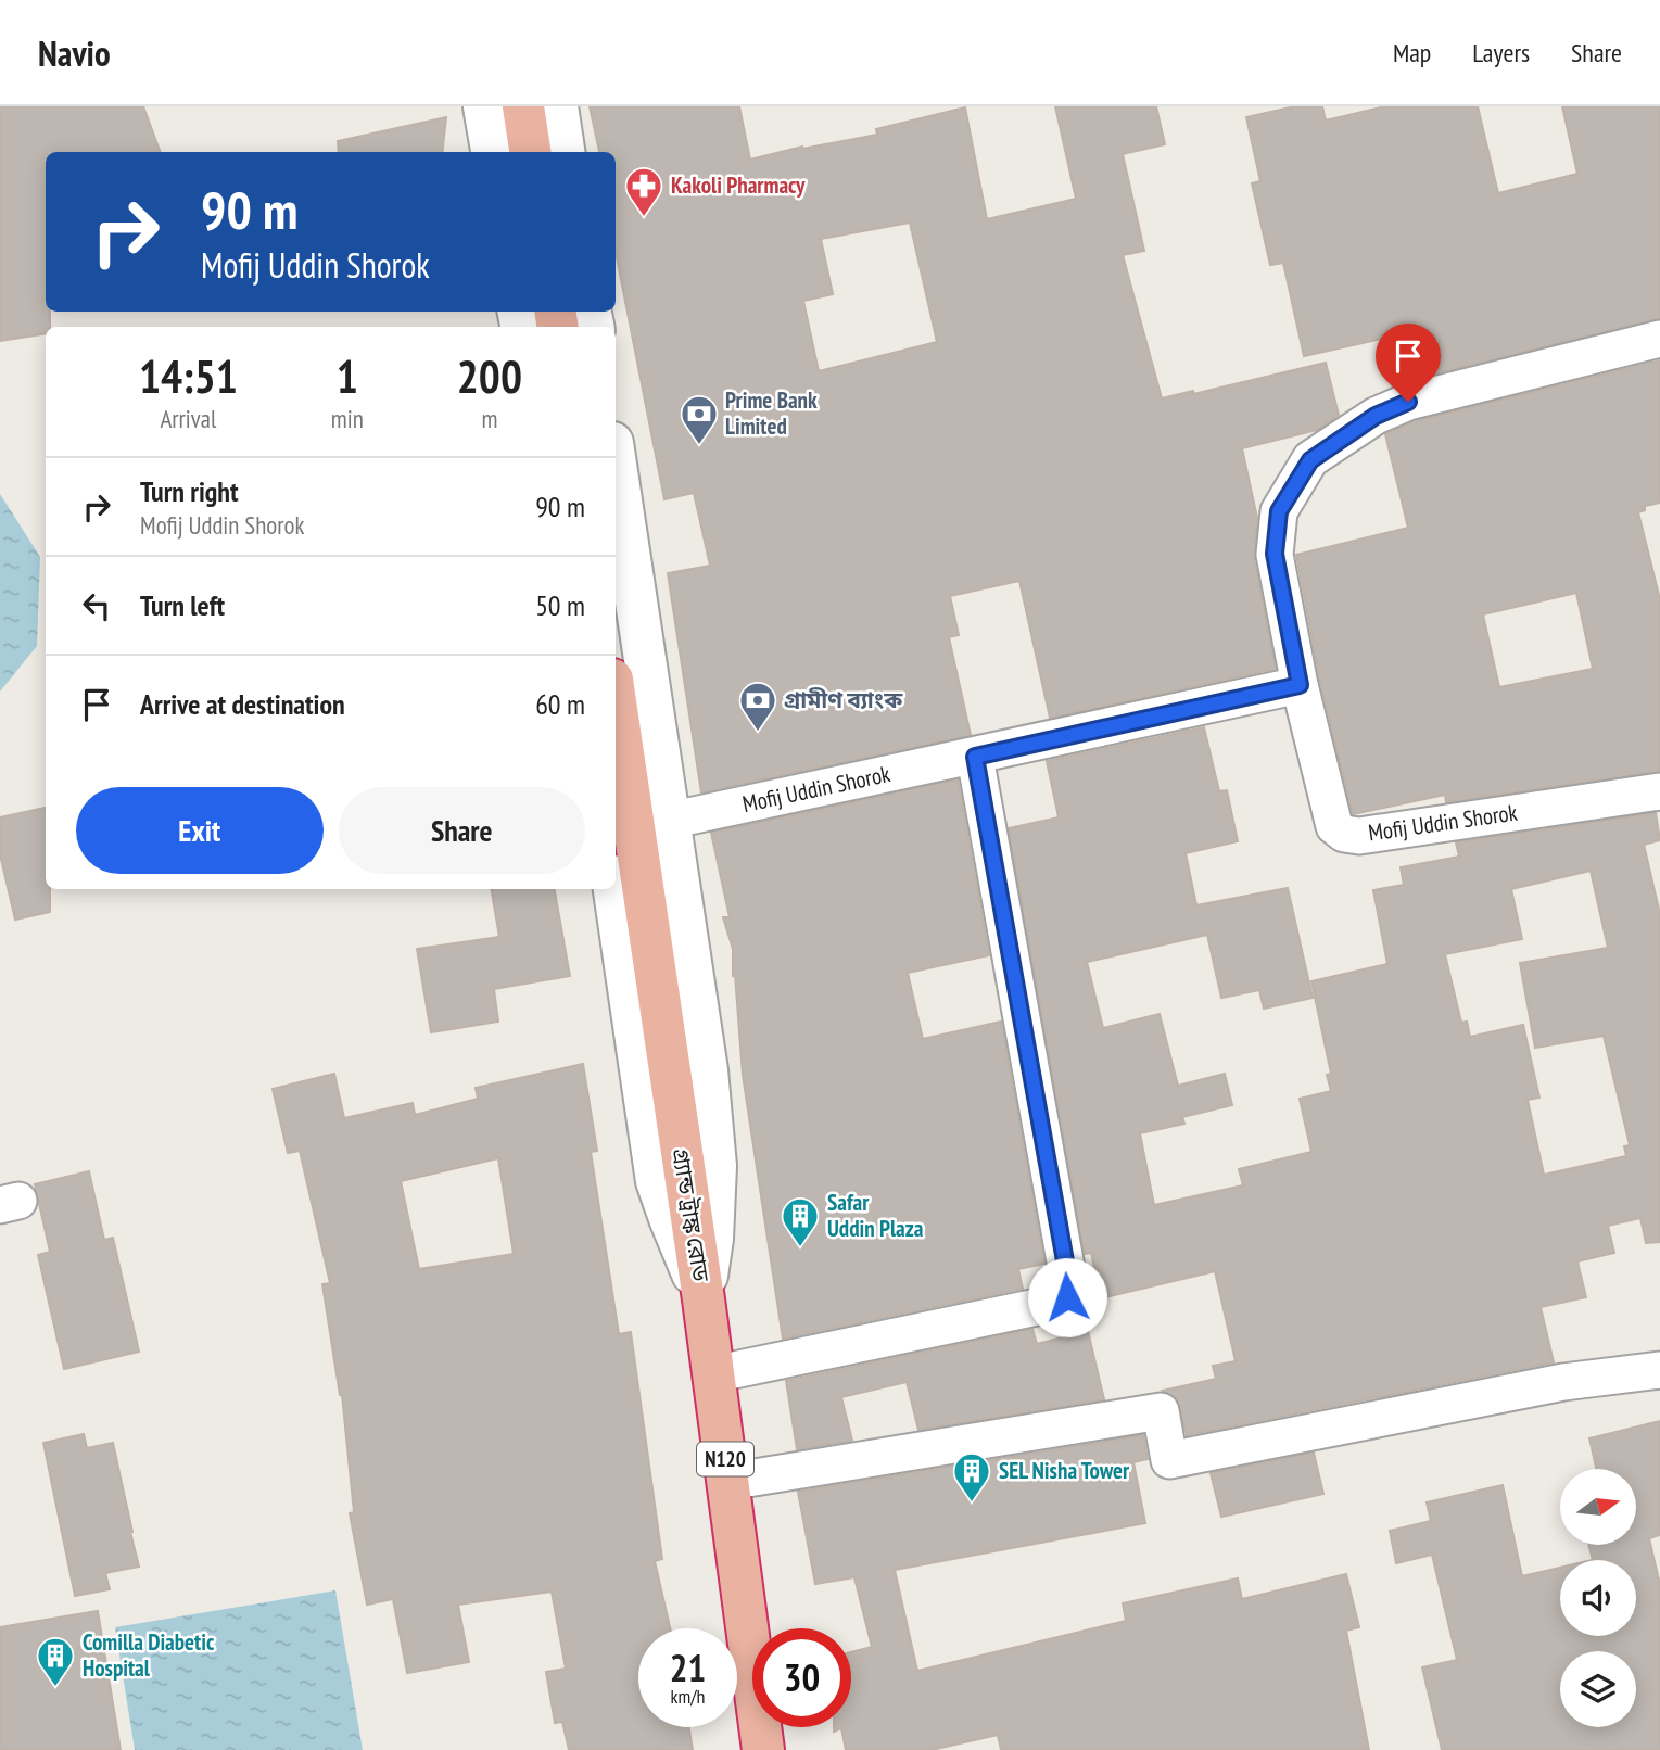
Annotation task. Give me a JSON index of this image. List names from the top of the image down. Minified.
{"streets":{"highway":["গ্র্যান্ড ট্রাঙ্ক রোড","N120"],"street":["Mofij Uddin Shorok"]},"places":{"pharmacy":["Kakoli Pharmacy"],"bank":["Prime Bank Limited","গ্রামীণ ব্যাংক"],"building":["Safar Uddin Plaza","SEL Nisha Tower","Comilla Diabetic Hospital"]},"north":"right","page":{"header":"Navio","nav":["Map","Layers","Share"],"turn":["90 m","Mofij Uddin Shorok"],"eta":["14:51","Arrival","1","min","200","m"],"list":[{"name":"Turn right","note":"Mofij Uddin Shorok","value":"90 m"},{"name":"Turn left","value":"50 m"},{"name":"Arrive at destination","value":"60 m"}],"buttons":["Exit","Share"],"speed":"21 km/h","limit":"30"}}
